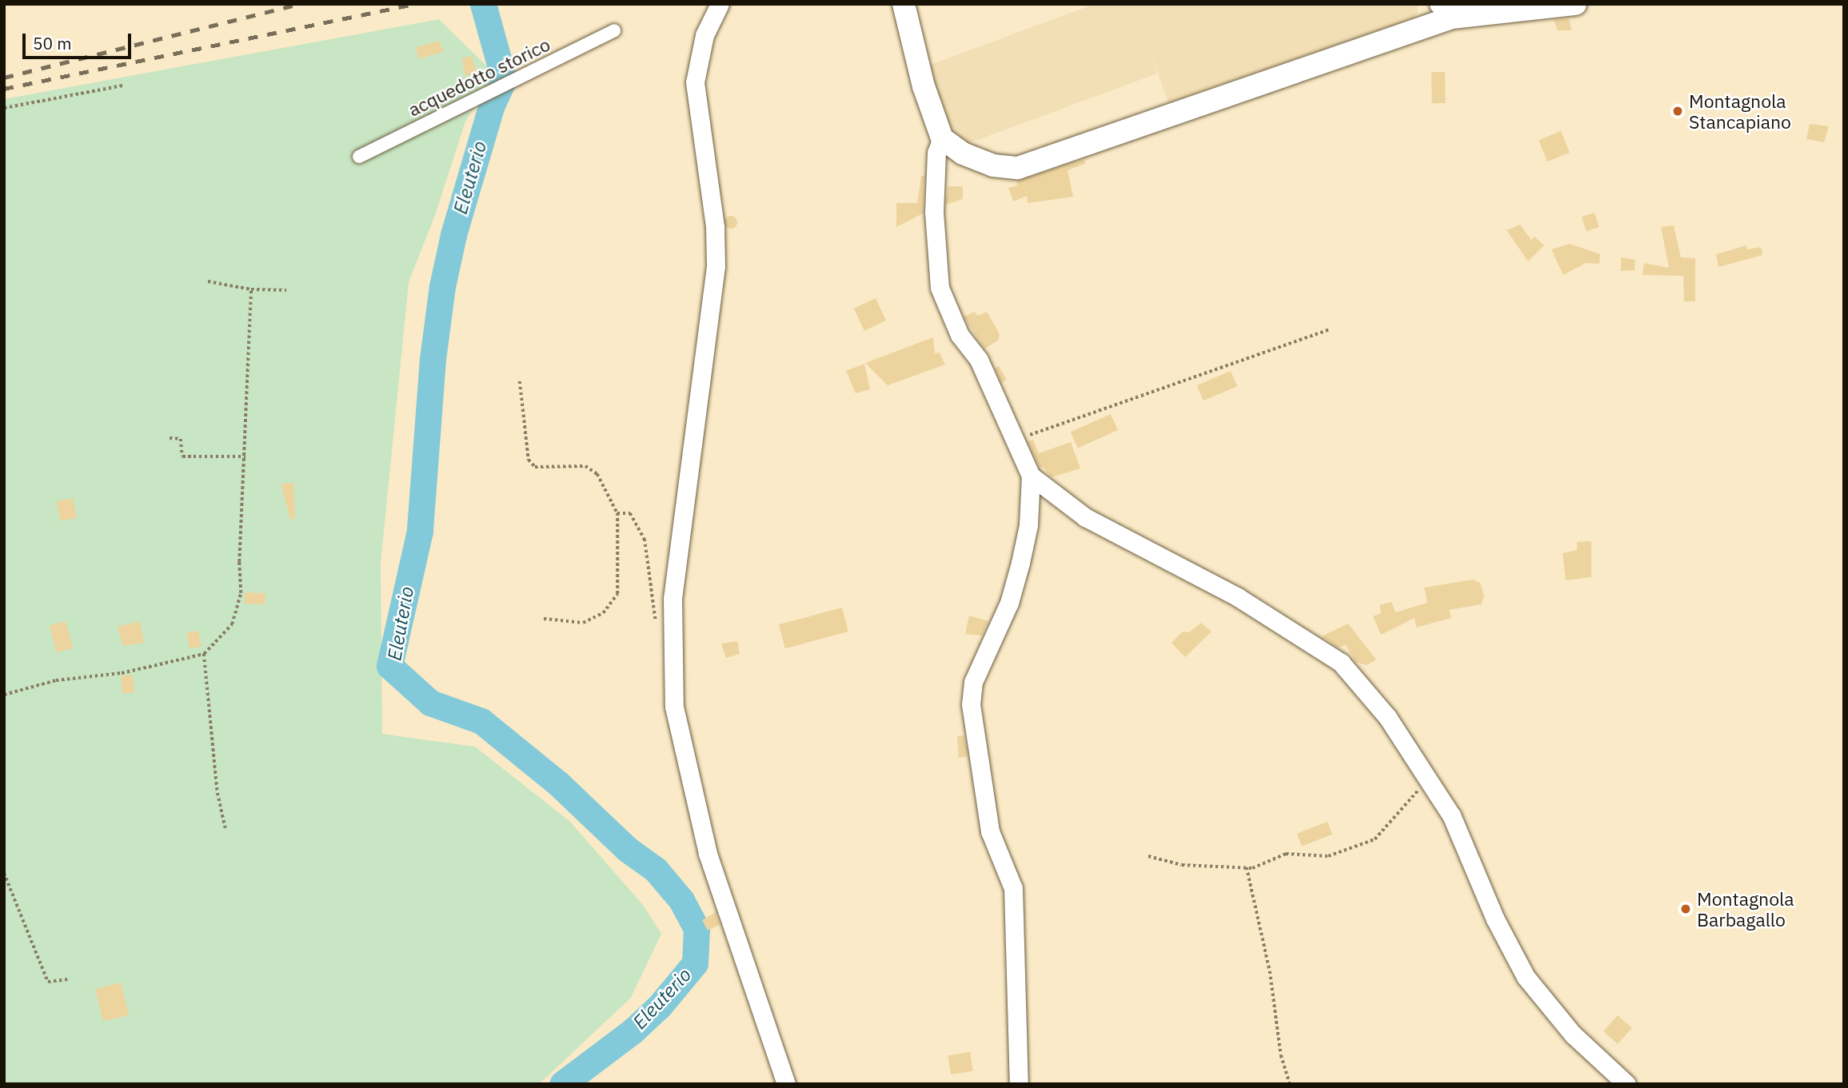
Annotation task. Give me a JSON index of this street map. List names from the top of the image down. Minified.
{"streets":{"street":["acquedotto storico"]},"water":["Eleuterio"],"places":["Montagnola Stancapiano","Montagnola Barbagallo"],"scale_bar":"50 m"}
